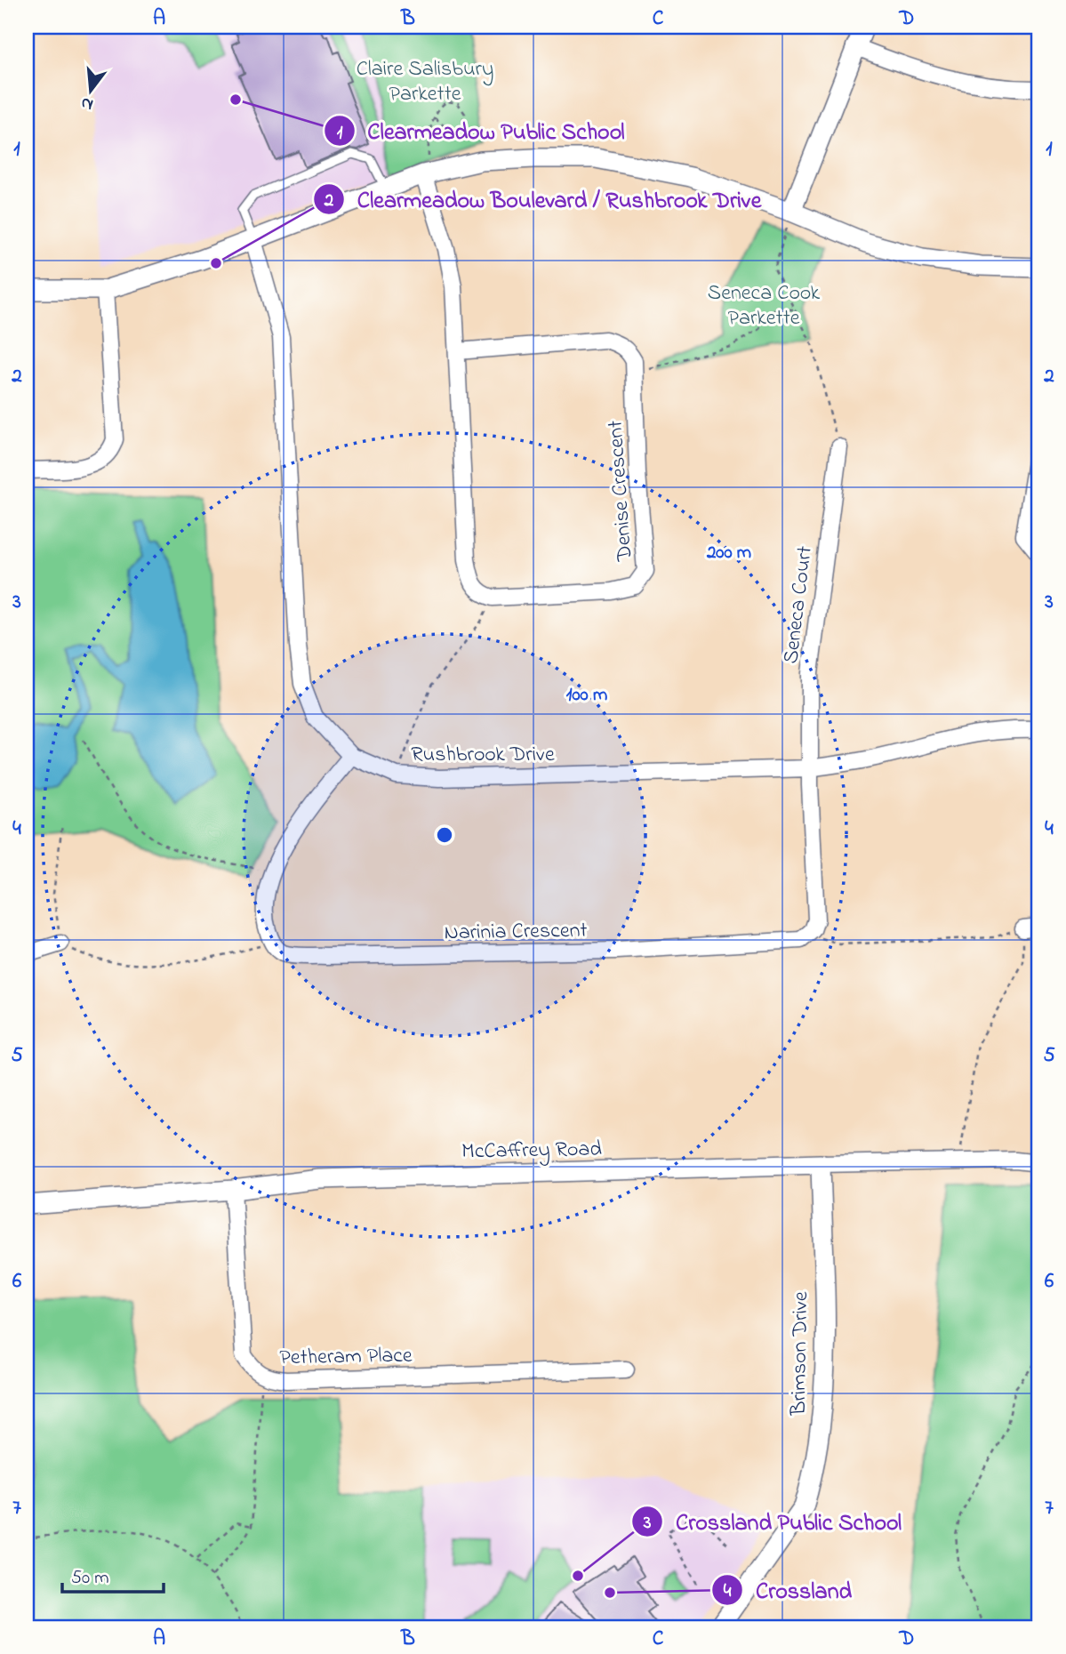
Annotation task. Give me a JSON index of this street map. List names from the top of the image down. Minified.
{"streets":{"street":["Denise Crescent","Seneca Court","Rushbrook Drive","Narinia Crescent","McCaffrey Road","Brimson Drive","Petheram Place"]},"crossings":[["Seneca Court","Rushbrook Drive"],["McCaffrey Road","Brimson Drive"],["McCaffrey Road","Petheram Place"]],"parks":["Claire Salisbury Parkette","Seneca Cook Parkette"],"places":["Clearmeadow Public School","Clearmeadow Boulevard / Rushbrook Drive","Crossland Public School","Crossland"],"scale_bar":"50 m","north":"bottom","grid":{"columns":["A","B","C","D"],"rows":["1","2","3","4","5","6","7"]},"rings":["200 m","100 m"]}
